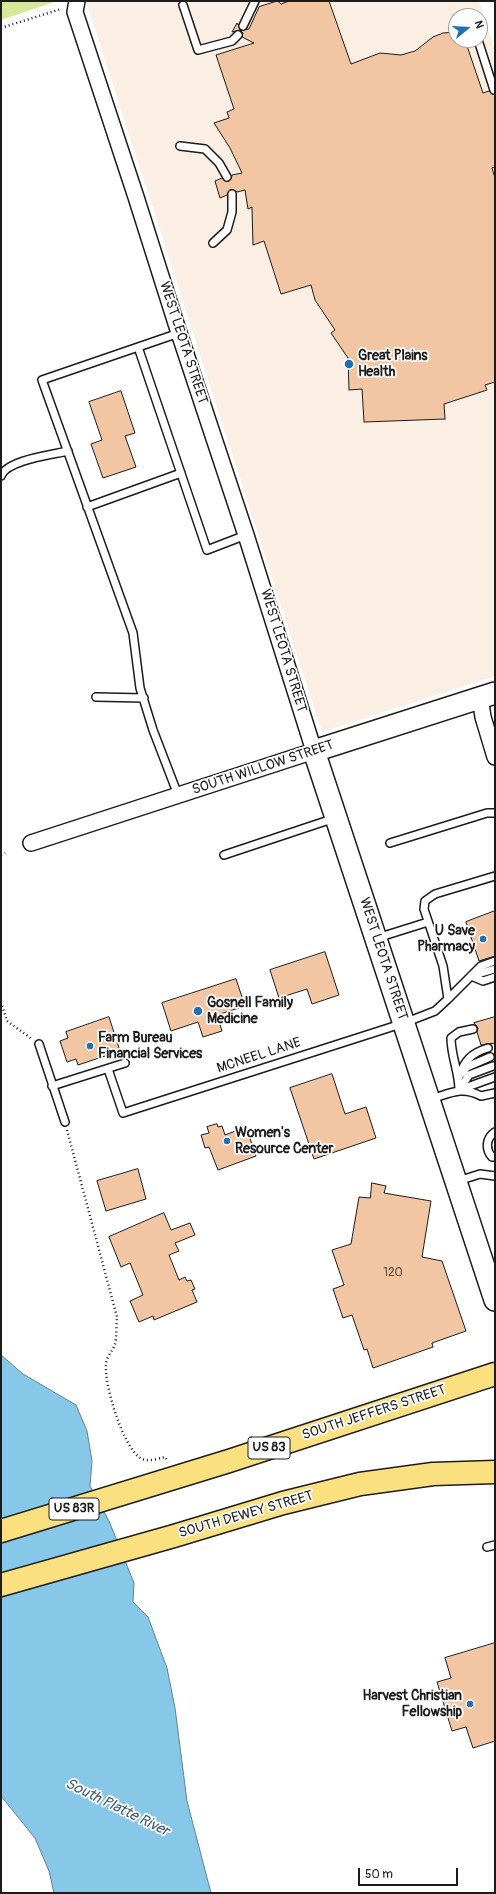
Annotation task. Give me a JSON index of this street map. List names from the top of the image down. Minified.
{"streets":{"highway":["SOUTH JEFFERS STREET","US 83","US 83R","SOUTH DEWEY STREET"],"main road":["WEST LEOTA STREET","SOUTH WILLOW STREET"],"lane":["MCNEEL LANE"]},"crossings":[["WEST LEOTA STREET","SOUTH WILLOW STREET"],["WEST LEOTA STREET","MCNEEL LANE"]],"water":["South Platte River"],"places":["Great Plains Health","U Save Pharmacy","Gosnell Family Medicine","Farm Bureau Financial Services","Women's Resource Center","Harvest Christian Fellowship"],"house_numbers":["120"],"scale_bar":"50 m","north":"right"}
